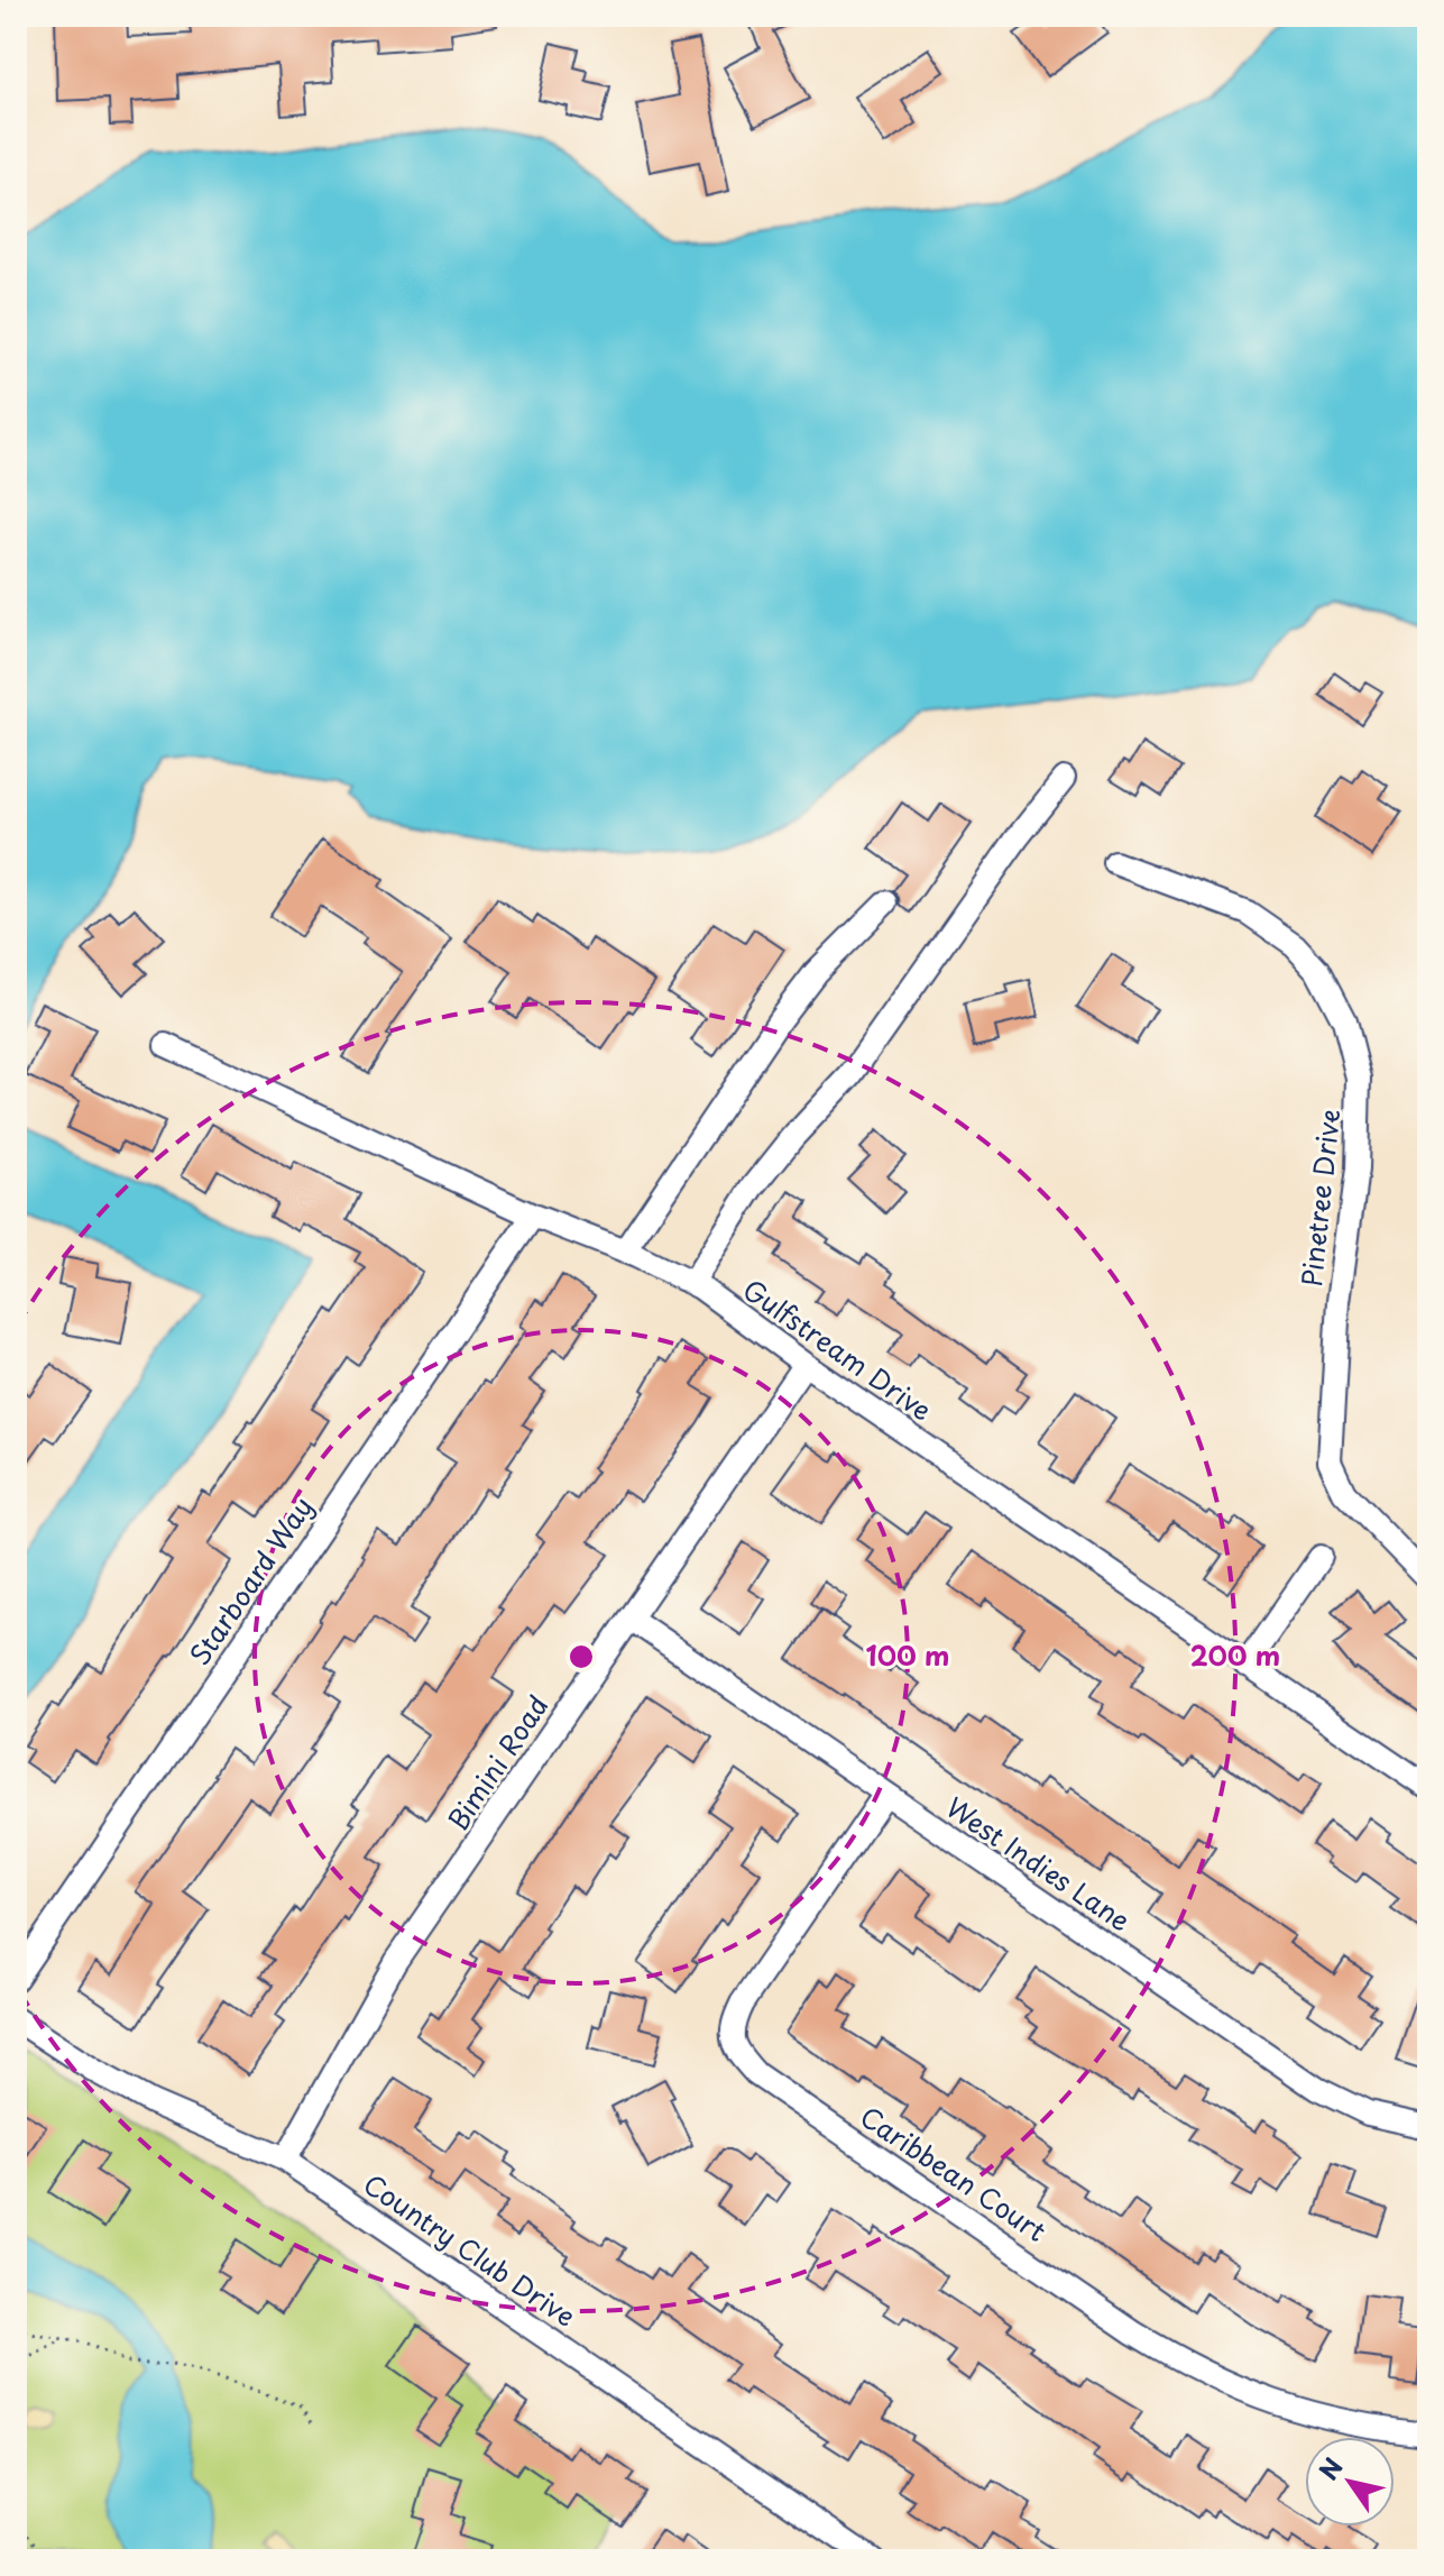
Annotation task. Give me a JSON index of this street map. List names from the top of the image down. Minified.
{"streets":{"street":["Pinetree Drive","Gulfstream Drive","Starboard Way","Bimini Road","West Indies Lane","Caribbean Court","Country Club Drive"]},"crossings":[["Gulfstream Drive","Starboard Way"],["Gulfstream Drive","Bimini Road"],["Bimini Road","West Indies Lane"],["Bimini Road","Country Club Drive"],["West Indies Lane","Caribbean Court"]],"north":"top left","rings":["100 m","200 m"]}
